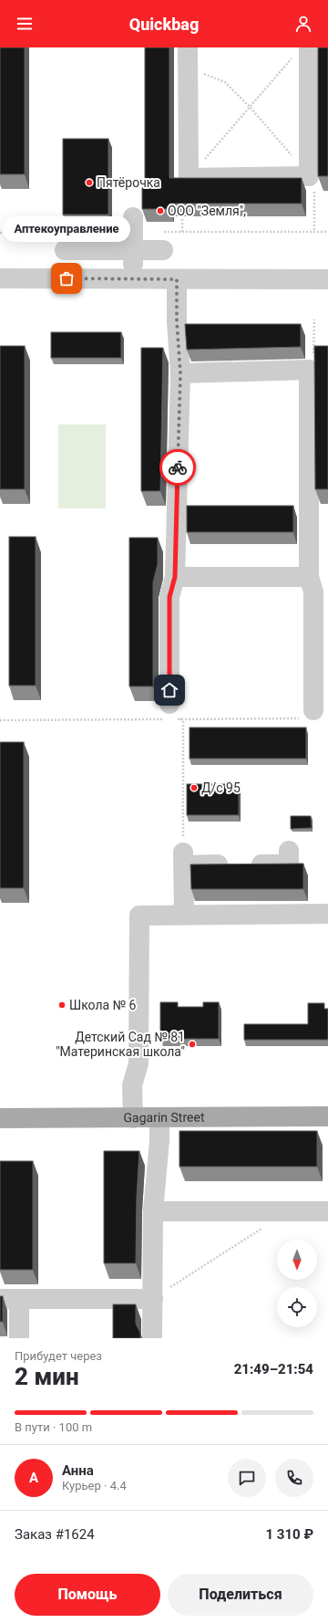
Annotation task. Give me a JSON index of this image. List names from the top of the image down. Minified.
{"streets":{"main road":["Gagarin Street"]},"places":["Пятёрочка","ООО \"Земля\",","Аптекоуправление","Д/с 95","Школа № 6","Детский Сад № 81 \"Материнская школа\""],"north":"bottom","page":{"header":"Quickbag","bubble":"Аптекоуправление","heading":["2 мин","Прибудет через","21:49–21:54"],"panel":["Анна","Курьер · 4.4","Заказ #1624","1 310 ₽"],"bar":"В пути · 100 m","round":"А","buttons":["Помощь","Поделиться"]}}
